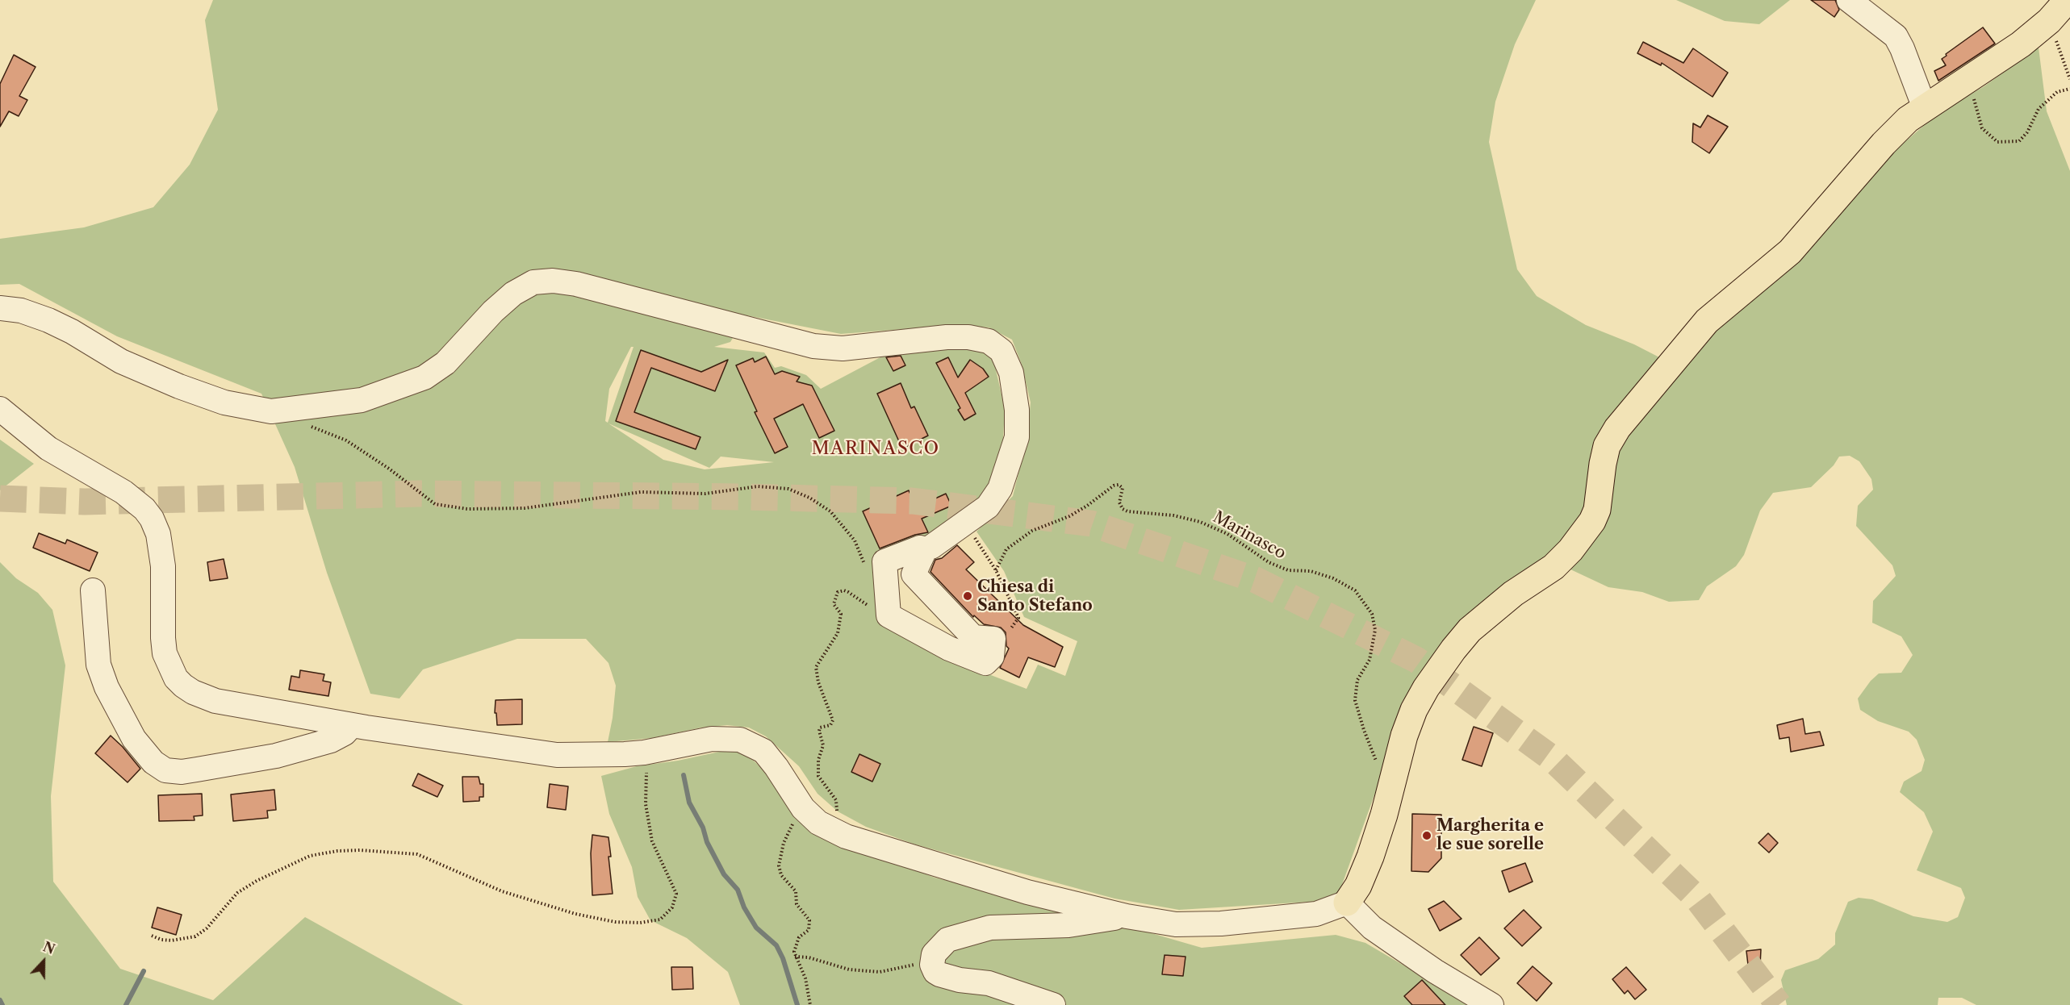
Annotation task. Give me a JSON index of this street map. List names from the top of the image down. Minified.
{"streets":{"path":["Marinasco"]},"districts":["MARINASCO"],"places":["Chiesa di Santo Stefano","Margherita e le sue sorelle"],"north":"top"}
